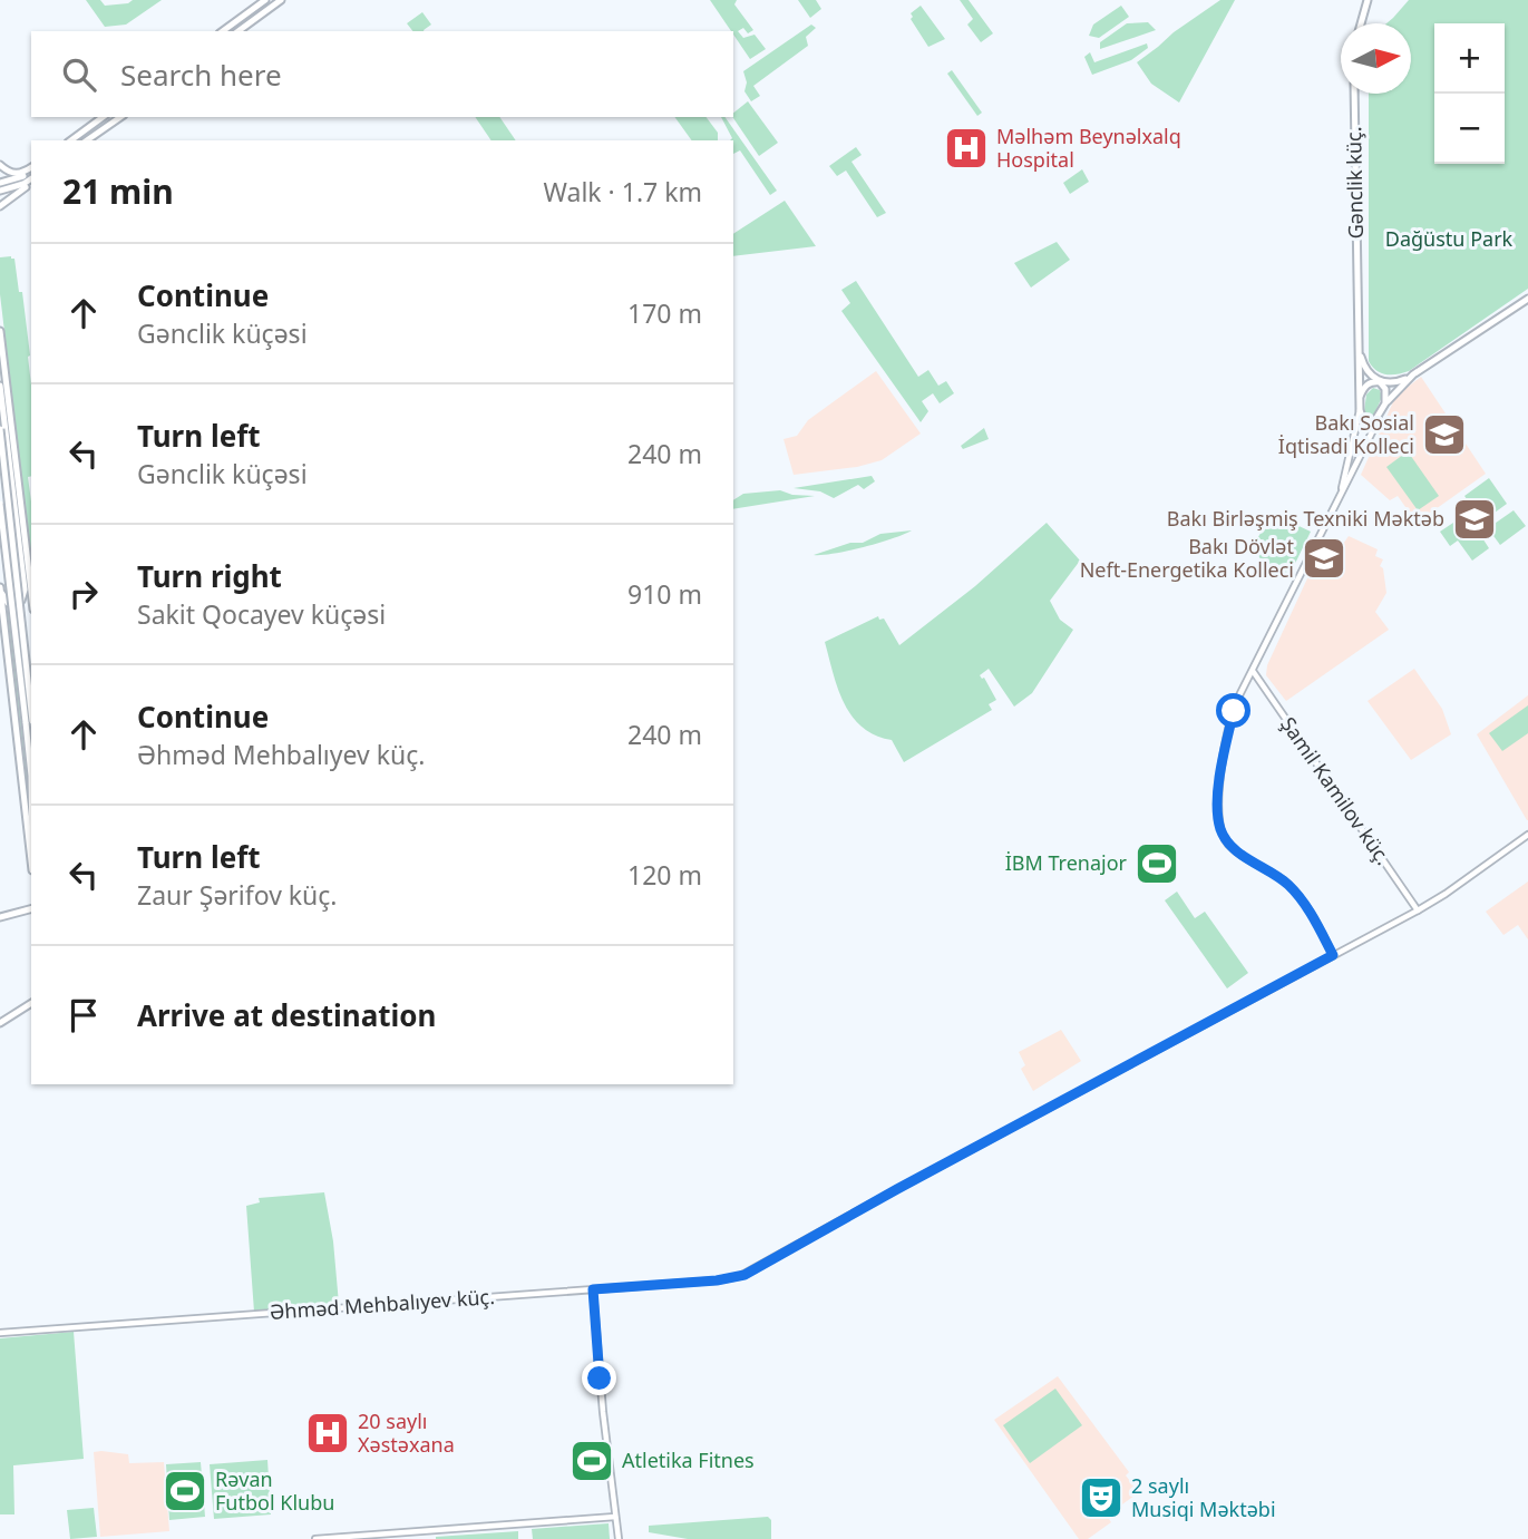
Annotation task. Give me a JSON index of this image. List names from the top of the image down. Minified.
{"streets":{"main road":["Gənclik küç."],"street":["Şamil Kamilov küç.","Əhməd Mehbalıyev küç."]},"crossings":[["Şamil Kamilov küç.","Əhməd Mehbalıyev küç."]],"parks":["Dağüstu Park"],"places":{"hospital":["Məlhəm Beynəlxalq Hospital","20 saylı Xəstəxana"],"school or university":["Bakı Sosial İqtisadi Kolleci","Bakı Birləşmiş Texniki Məktəb","Bakı Dövlət Neft-Energetika Kolleci"],"sports":["İBM Trenajor","Atletika Fitnes","Rəvan Futbol Klubu"],"theatre":["2 saylı Musiqi Məktəbi"]},"north":"right","page":{"map_buttons":["+","−"],"search":"Search here","heading":["21 min","Walk · 1.7 km"],"list":[["Continue","Gənclik küçəsi","170 m"],["Turn left","Gənclik küçəsi","240 m"],["Turn right","Sakit Qocayev küçəsi","910 m"],["Continue","Əhməd Mehbalıyev küç.","240 m"],["Turn left","Zaur Şərifov küç.","120 m"],"Arrive at destination"]}}
